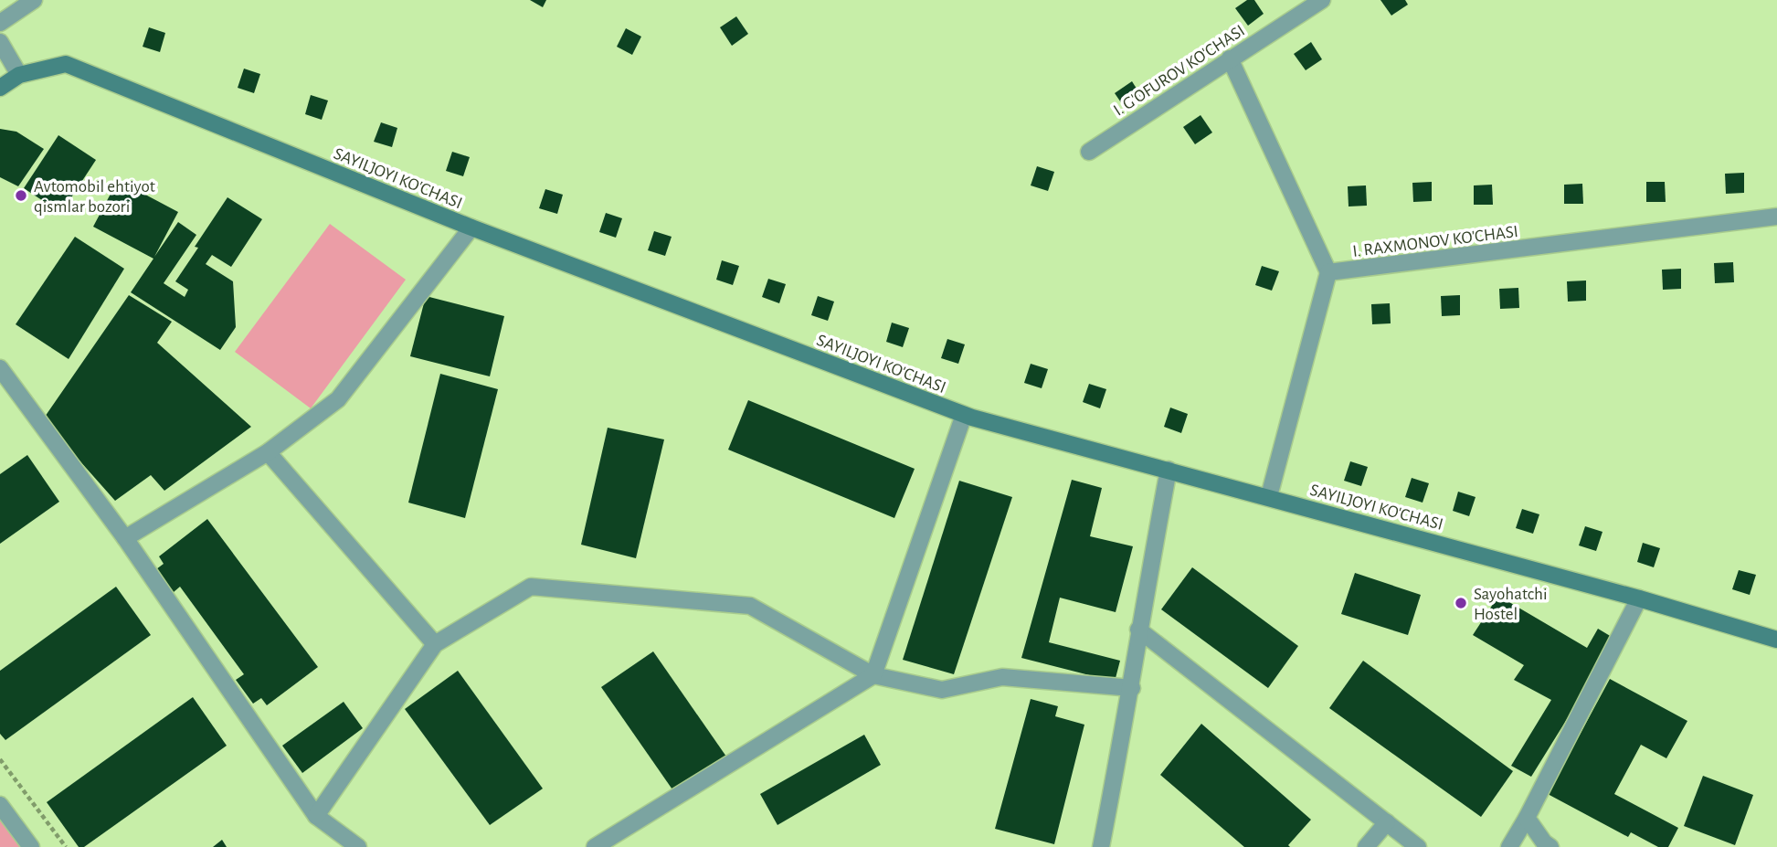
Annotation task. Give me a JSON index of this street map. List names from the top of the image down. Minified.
{"streets":{"main road":["SAYILJOYI KO'CHASI"],"street":["I. G'OFUROV KO'CHASI","I. RAXMONOV KO'CHASI"]},"places":["Avtomobil ehtiyot qismlar bozori","Sayohatchi Hostel"]}
